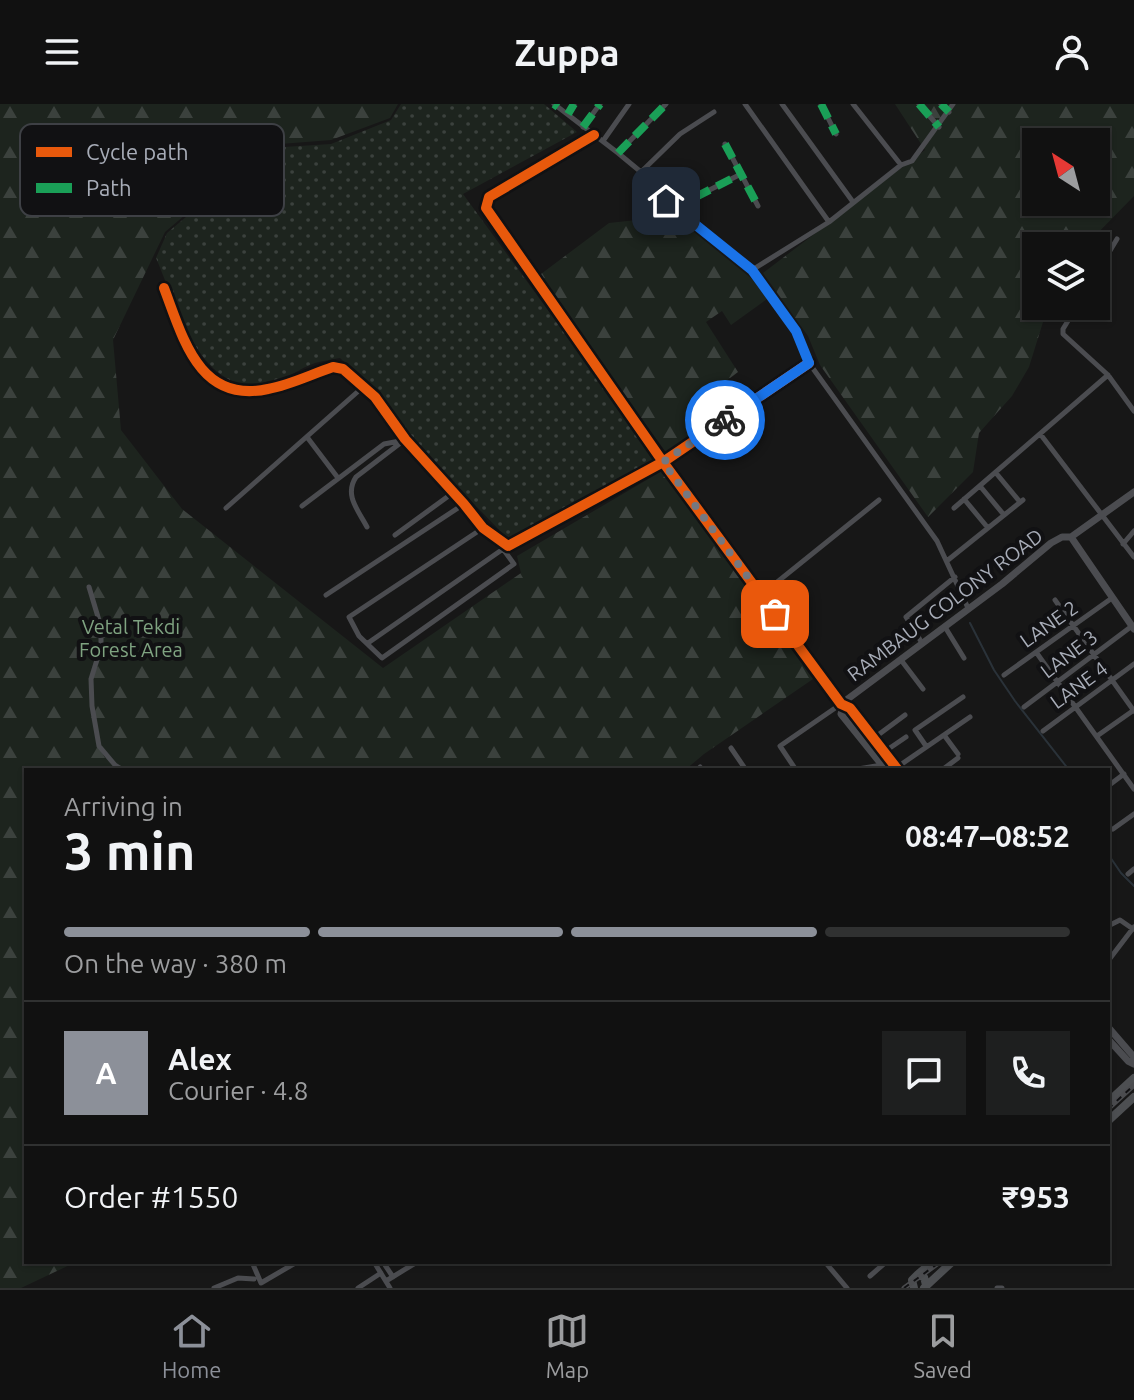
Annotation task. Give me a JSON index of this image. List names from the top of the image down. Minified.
{"streets":{"street":["RAMBAUG COLONY ROAD","LANE 2","LANE 3","LANE 4"]},"crossings":[["RAMBAUG COLONY ROAD","LANE 2"],["RAMBAUG COLONY ROAD","LANE 3"]],"parks":["Vetal Tekdi Forest Area"],"legend":["Cycle path","Path"],"north":"top left","page":{"header":"Zuppa","heading":["3 min","Arriving in","08:47–08:52"],"panel":["Alex","Courier · 4.8","Order #1550","₹953"],"bar":"On the way · 380 m","round":"A","tabs":["Home","Map","Saved"]}}
